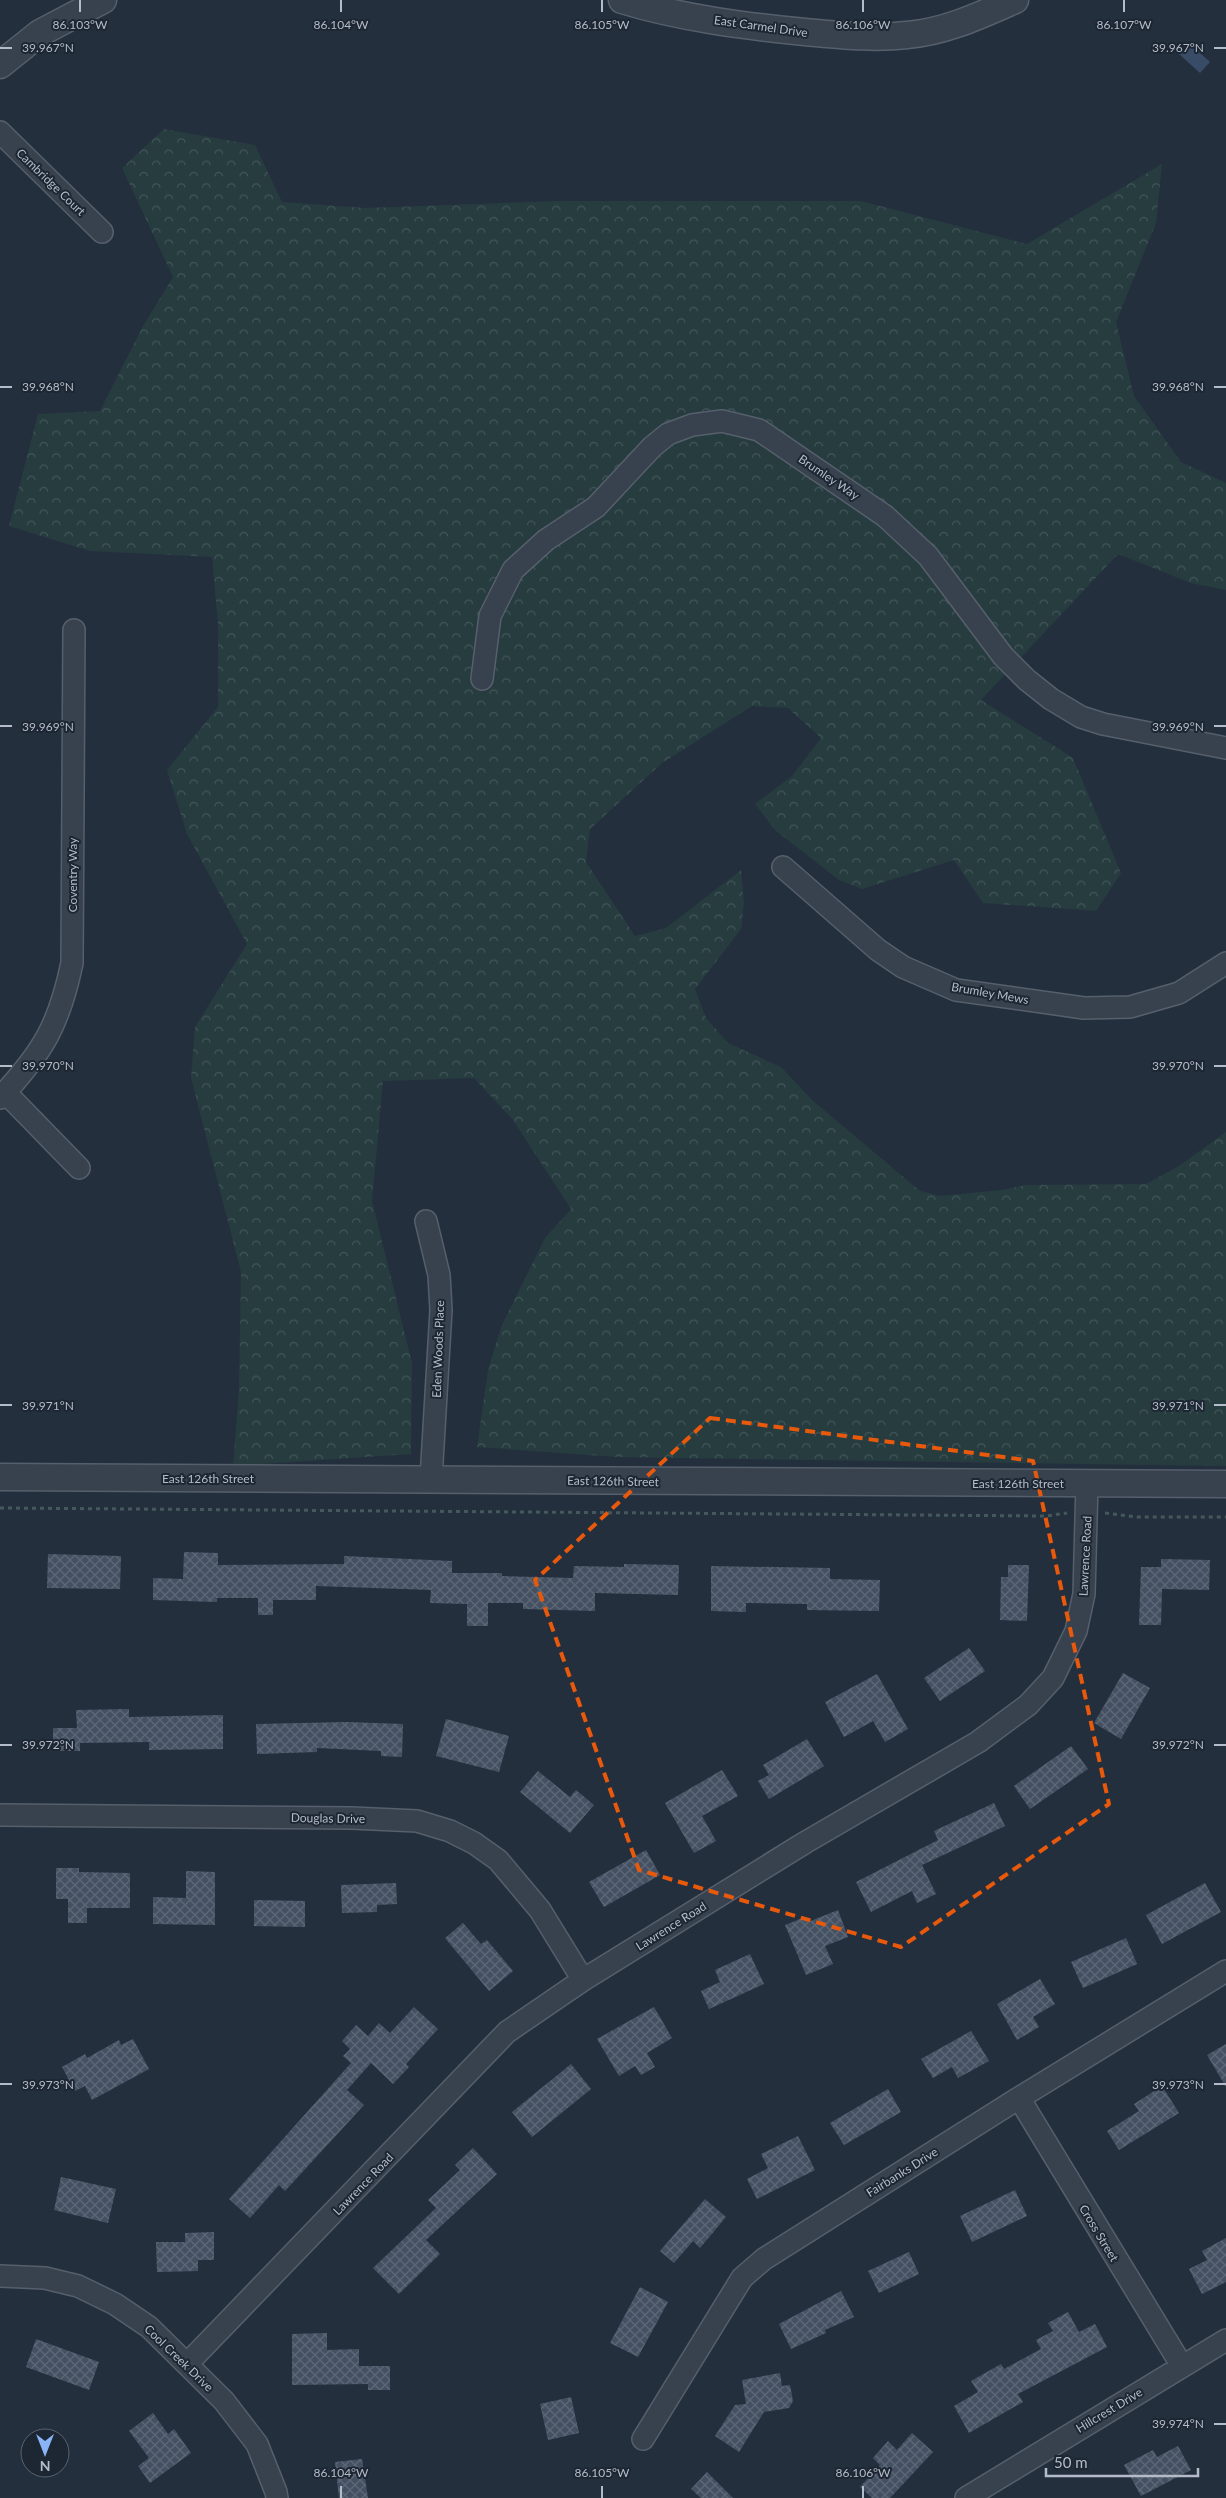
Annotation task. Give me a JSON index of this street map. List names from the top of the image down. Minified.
{"streets":{"street":["East Carmel Drive","Cambridge Court","Brumley Way","Coventry Way","Brumley Mews","Eden Woods Place","East 126th Street","Lawrence Road","Douglas Drive","Fairbanks Drive","Cross Street","Cool Creek Drive","Hillcrest Drive"]},"crossings":[["Eden Woods Place","East 126th Street"],["East 126th Street","Lawrence Road"],["Lawrence Road","Douglas Drive"],["Lawrence Road","Cool Creek Drive"],["Fairbanks Drive","Cross Street"],["Cross Street","Hillcrest Drive"]],"scale_bar":"50 m","north":"bottom","coordinates":["86.103°W","86.104°W","86.105°W","86.106°W","86.107°W","39.967°N","39.968°N","39.969°N","39.970°N","39.971°N","39.972°N","39.973°N","39.974°N"]}
